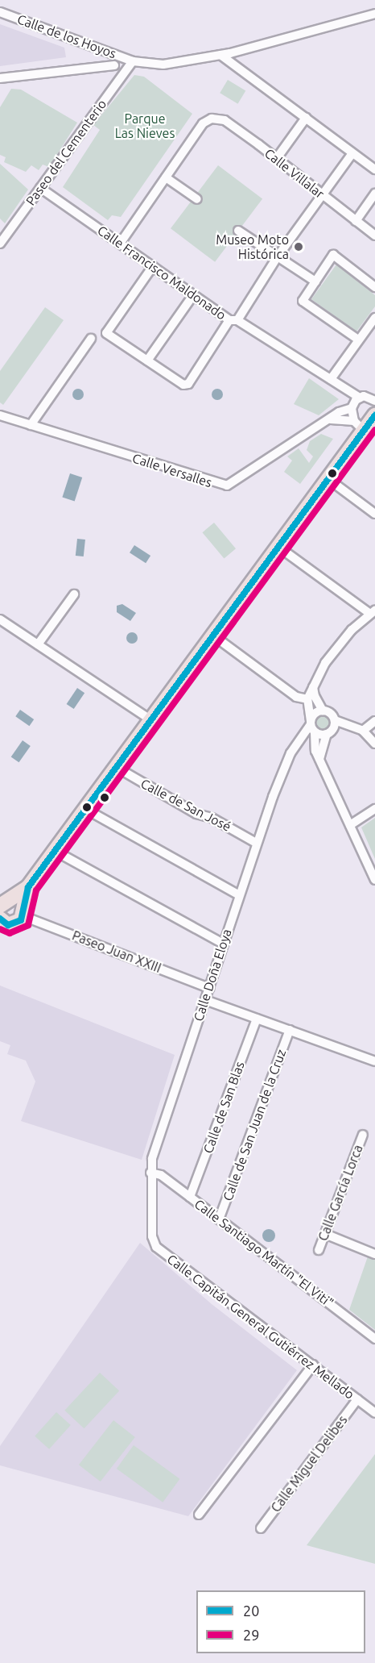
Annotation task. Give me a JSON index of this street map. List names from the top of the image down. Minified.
{"streets":{"street":["Calle de los Hoyos","Paseo del Cementerio","Calle Villalar","Calle Francisco Maldonado","Calle Versalles","Calle de San José","Paseo Juan XXIII","Calle Doña Eloya","Calle de San Blas","Calle de San Juan de la Cruz","Calle García Lorca","Calle Santiago Martín \"El Viti\"","Calle Capitán General Gutiérrez Mellado","Calle Miguel Delibes"]},"crossings":[["Calle de los Hoyos","Paseo del Cementerio"],["Paseo del Cementerio","Calle Francisco Maldonado"],["Calle Francisco Maldonado","Calle Versalles"],["Calle de San José","Calle Doña Eloya"],["Paseo Juan XXIII","Calle Doña Eloya"],["Calle Doña Eloya","Calle Santiago Martín \"El Viti\""],["Calle Doña Eloya","Calle Capitán General Gutiérrez Mellado"],["Calle de San Blas","Calle Santiago Martín \"El Viti\""],["Calle de San Juan de la Cruz","Calle Santiago Martín \"El Viti\""],["Calle Capitán General Gutiérrez Mellado","Calle Miguel Delibes"]],"parks":["Parque Las Nieves"],"places":["Museo Moto Histórica"],"lines":["transit line 20","transit line 29"],"legend":["20","29"]}
